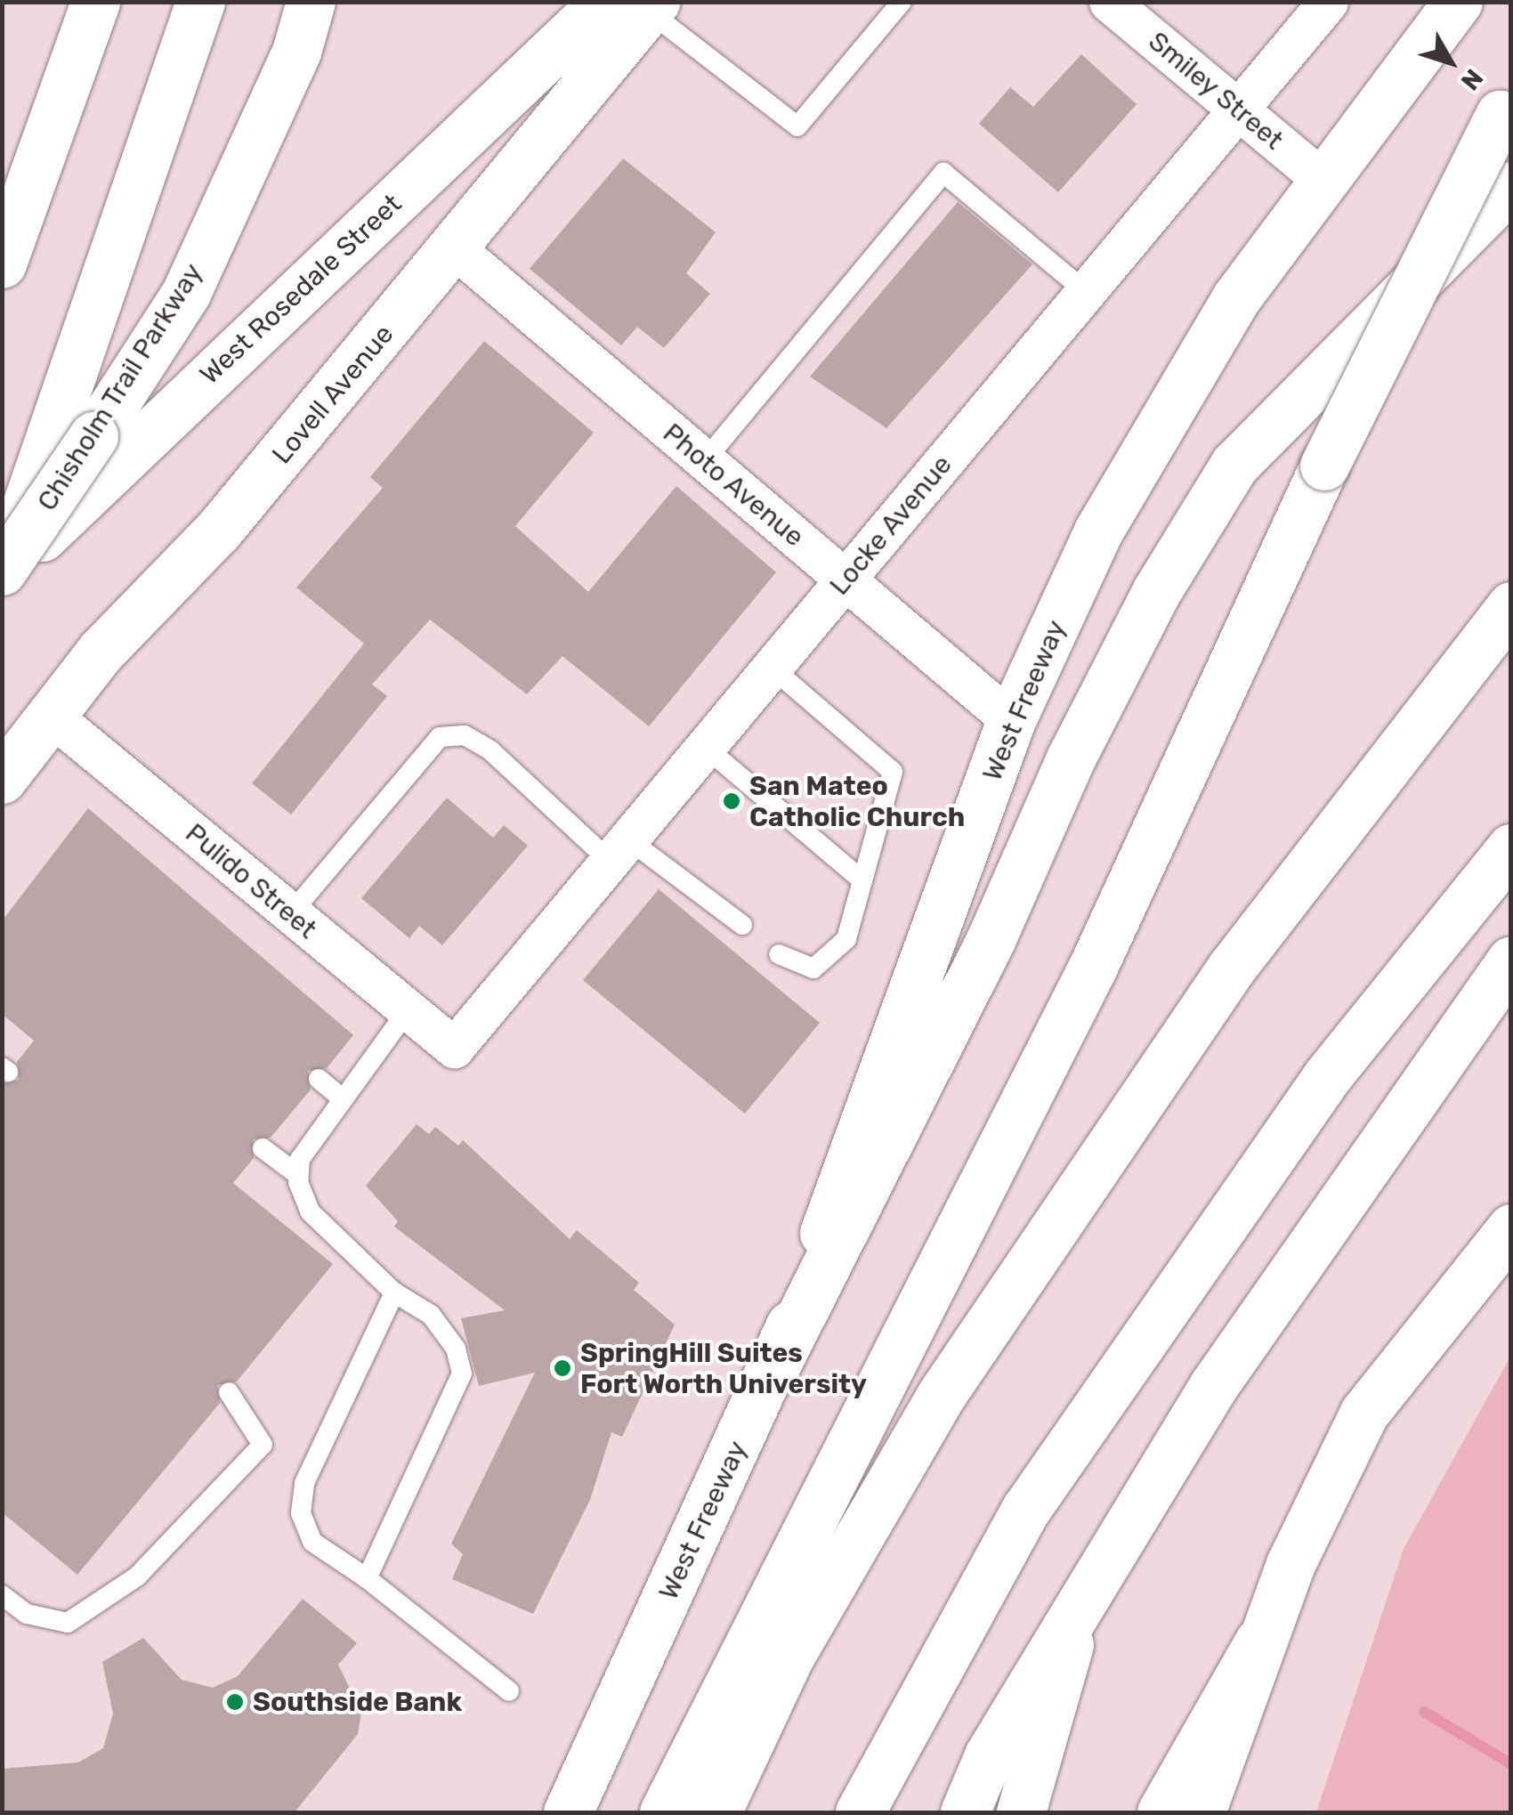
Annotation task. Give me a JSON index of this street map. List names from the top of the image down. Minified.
{"streets":{"main road":["West Rosedale Street","Chisholm Trail Parkway","Lovell Avenue","West Freeway"],"street":["Smiley Street","Photo Avenue","Locke Avenue","Pulido Street"]},"crossings":[["Smiley Street","Locke Avenue"],["Smiley Street","West Freeway"],["West Rosedale Street","Lovell Avenue"],["Lovell Avenue","Photo Avenue"],["Lovell Avenue","Pulido Street"],["Photo Avenue","Locke Avenue"],["Photo Avenue","West Freeway"],["Locke Avenue","Pulido Street"]],"places":["San Mateo Catholic Church","SpringHill Suites Fort Worth University","Southside Bank"],"north":"bottom right"}
